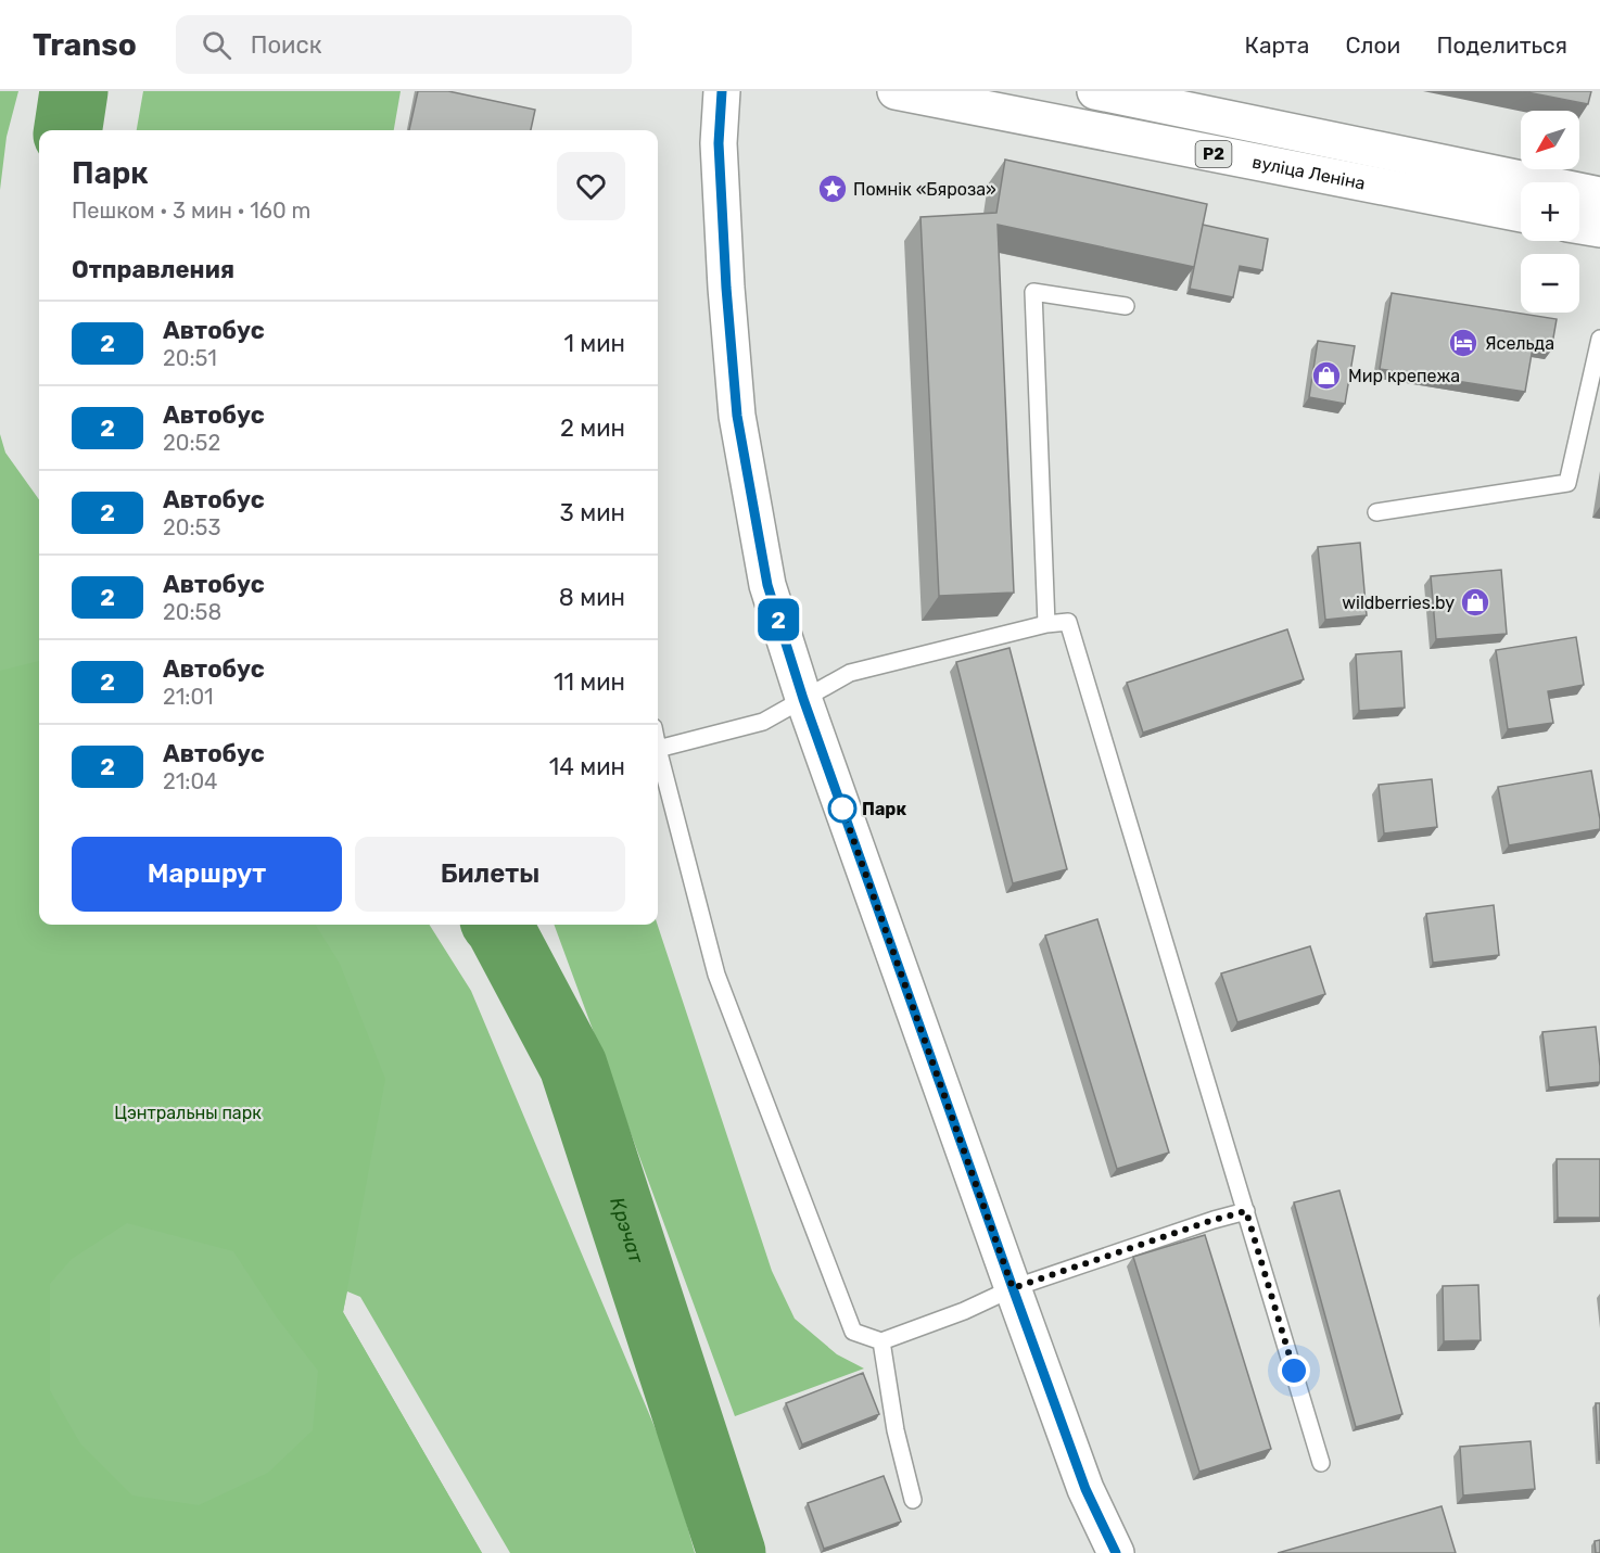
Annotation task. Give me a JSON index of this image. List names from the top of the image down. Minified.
{"streets":{"street":["Р2","вуліца Леніна"]},"water":["Крэчат"],"parks":["Цэнтральны парк"],"places":{"place":["Помнік «Бяроза»"],"hotel":["Ясельда"],"shop":["Мир крепежа","wildberries.by"],"other":["Парк"]},"lines":["bus line 2"],"north":"bottom left","page":{"header":"Transo","search":"Поиск","nav":["Карта","Слои","Поделиться"],"on_map":"2","map_buttons":["+","−"],"heading":[["Парк","Пешком · 3 мин · 160 m"],"Отправления"],"list":[{"mark":"2","name":"Автобус","note":"20:51","value":"1 мин"},{"mark":"2","name":"Автобус","note":"20:52","value":"2 мин"},{"mark":"2","name":"Автобус","note":"20:53","value":"3 мин"},{"mark":"2","name":"Автобус","note":"20:58","value":"8 мин"},{"mark":"2","name":"Автобус","note":"21:01","value":"11 мин"},{"mark":"2","name":"Автобус","note":"21:04","value":"14 мин"}],"buttons":["Маршрут","Билеты"]}}
